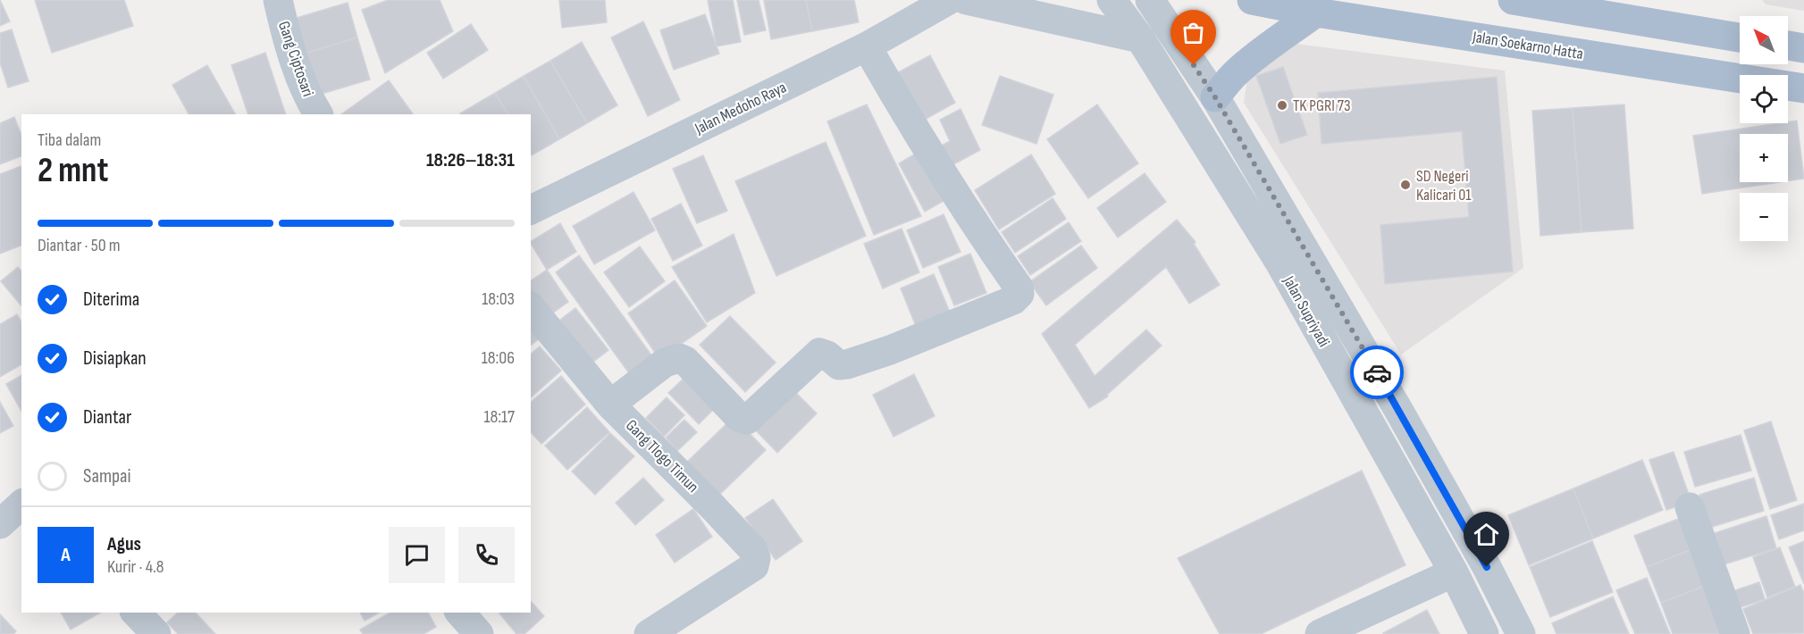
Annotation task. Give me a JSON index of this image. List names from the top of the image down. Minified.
{"streets":{"main road":["Jalan Soekarno Hatta"],"street":["Gang Ciptosari","Jalan Medoho Raya","Jalan Supriyadi","Gang Tlogo Timun"]},"places":["TK PGRI 73","SD Negeri Kalicari 01"],"north":"top left","page":{"map_buttons":["+","−"],"heading":["2 mnt","Tiba dalam","18:26–18:31"],"panel":["Agus","Kurir · 4.8"],"bar":"Diantar · 50 m","list":[["Diterima","18:03"],["Disiapkan","18:06"],["Diantar","18:17"],"Sampai"],"round":"A"}}
